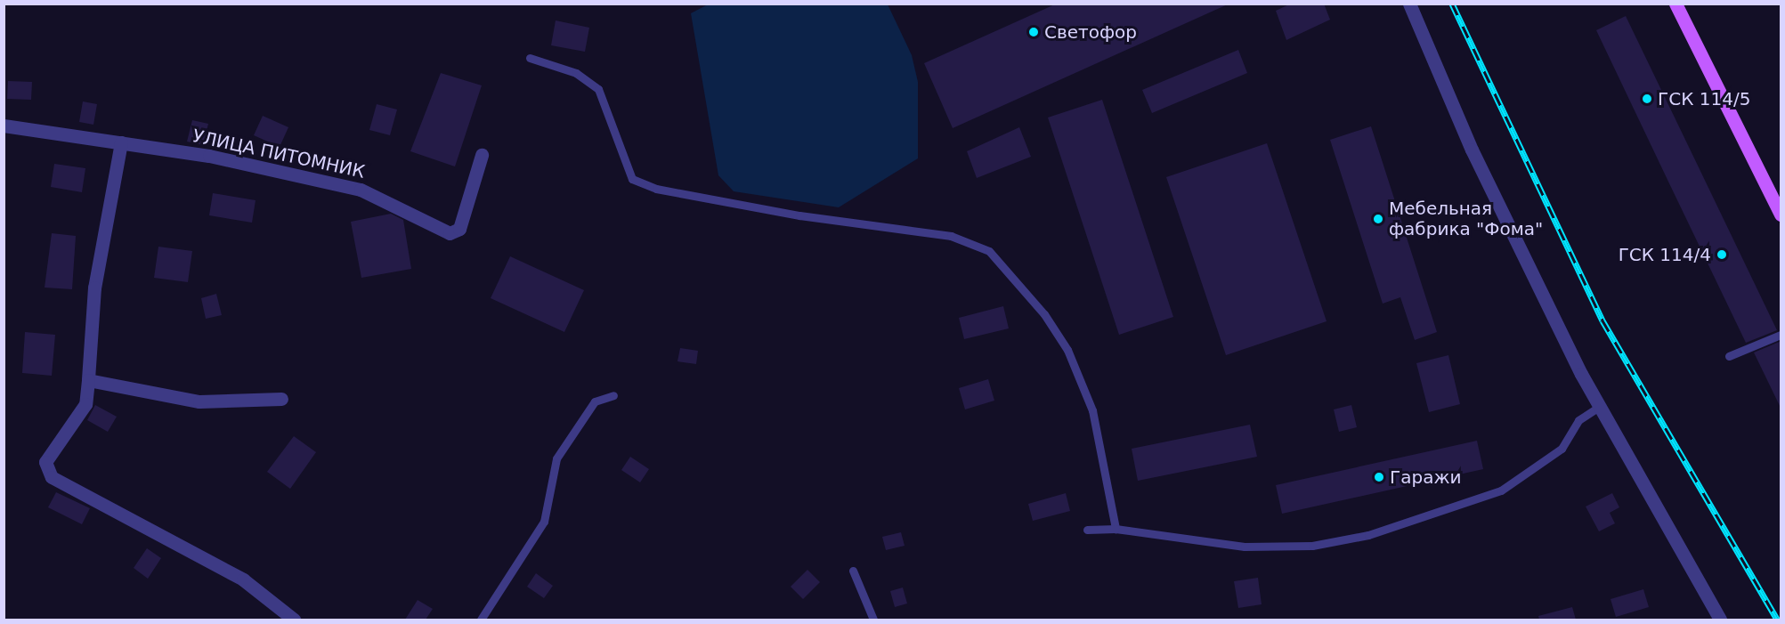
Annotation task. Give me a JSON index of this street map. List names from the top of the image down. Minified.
{"streets":{"street":["УЛИЦА ПИТОМНИК"]},"places":["Светофор","ГСК 114/5","Мебельная фабрика \"Фома\"","ГСК 114/4","Гаражи"]}
